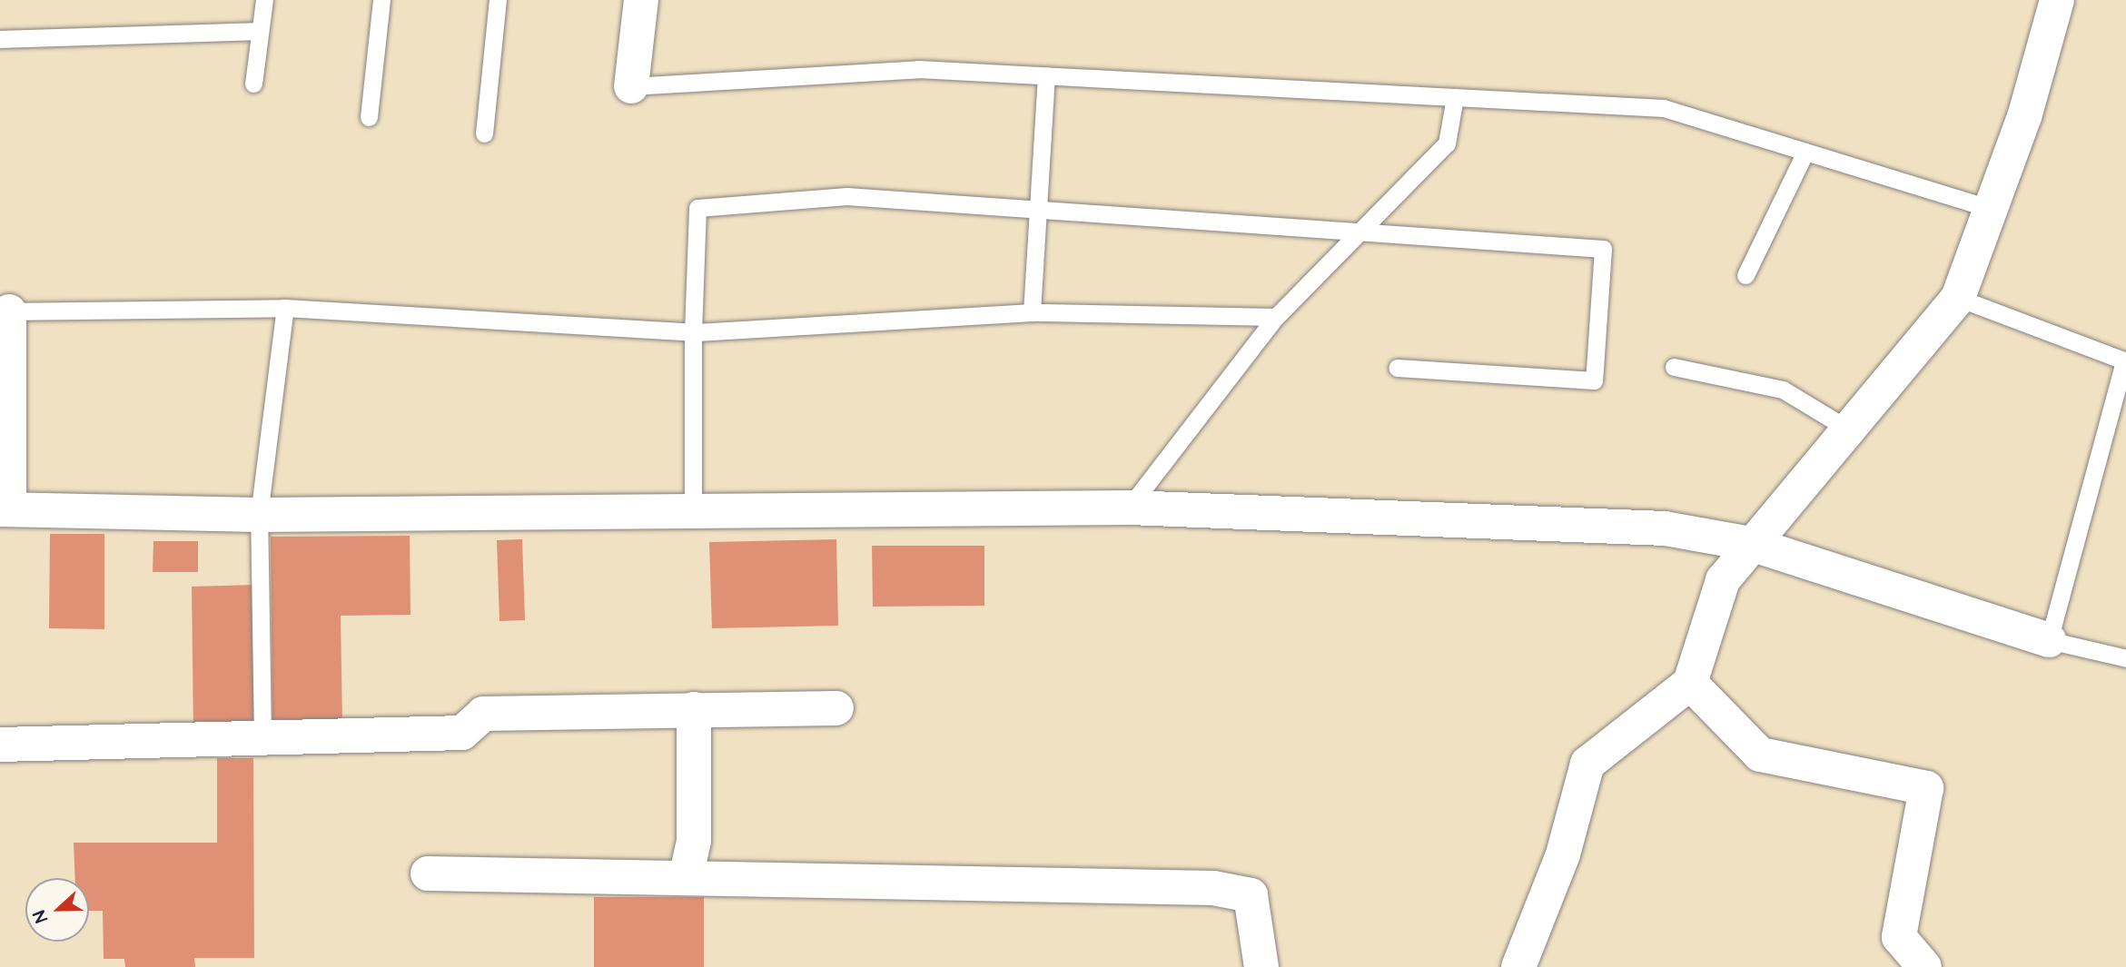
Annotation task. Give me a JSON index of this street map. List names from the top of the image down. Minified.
{"north":"left"}
